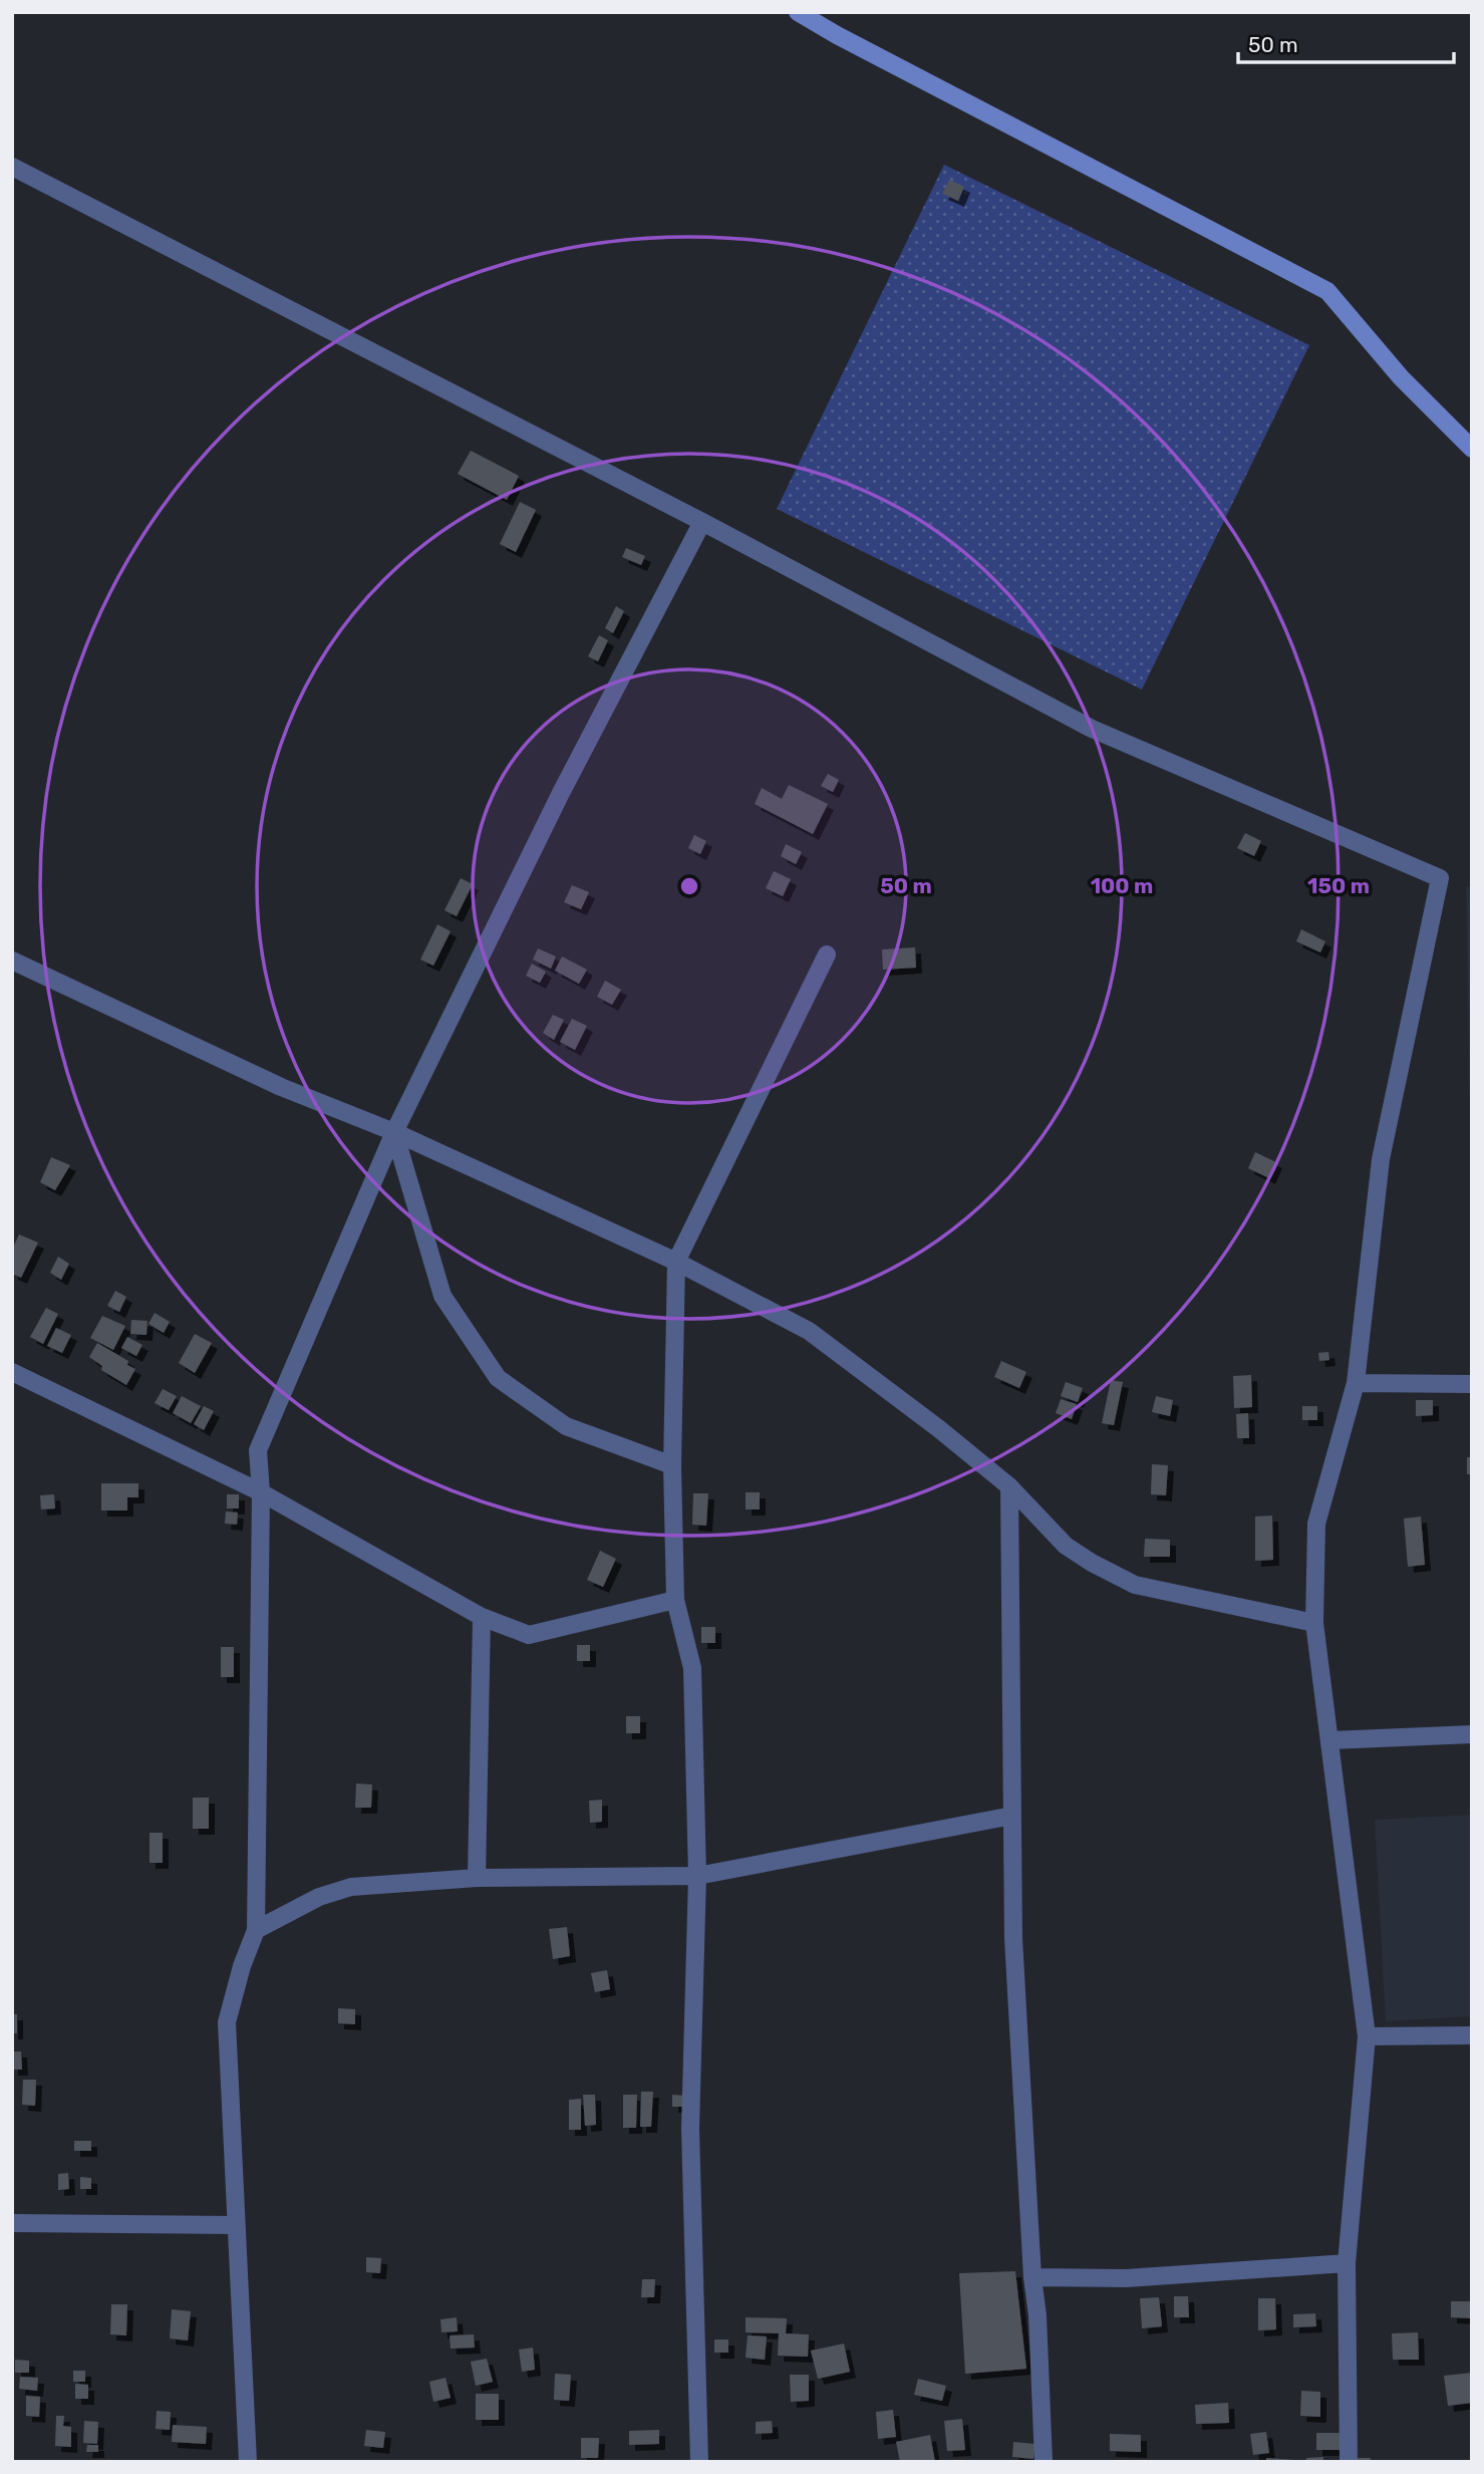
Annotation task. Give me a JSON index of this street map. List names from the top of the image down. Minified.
{"scale_bar":"50 m","rings":["50 m","100 m","150 m"]}
